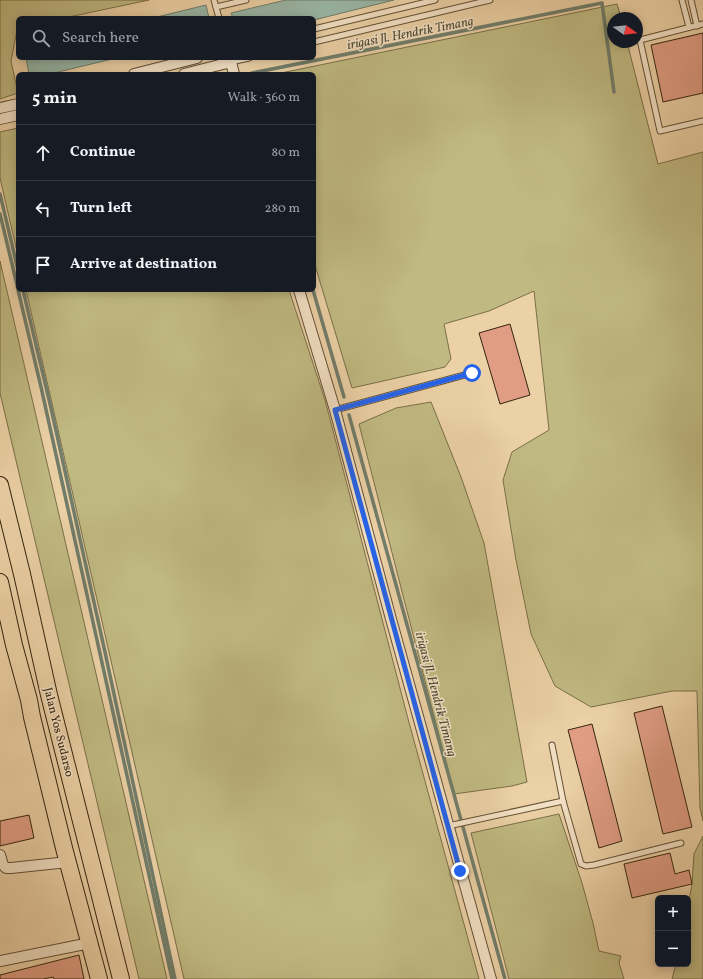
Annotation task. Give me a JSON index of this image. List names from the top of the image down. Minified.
{"streets":{"main road":["Jalan Yos Sudarso"]},"water":["irigasi Jl. Hendrik Timang"],"north":"right","page":{"search":"Search here","heading":["5 min","Walk · 360 m"],"list":[["Continue","80 m"],["Turn left","280 m"],"Arrive at destination"],"map_buttons":["+","−"]}}
